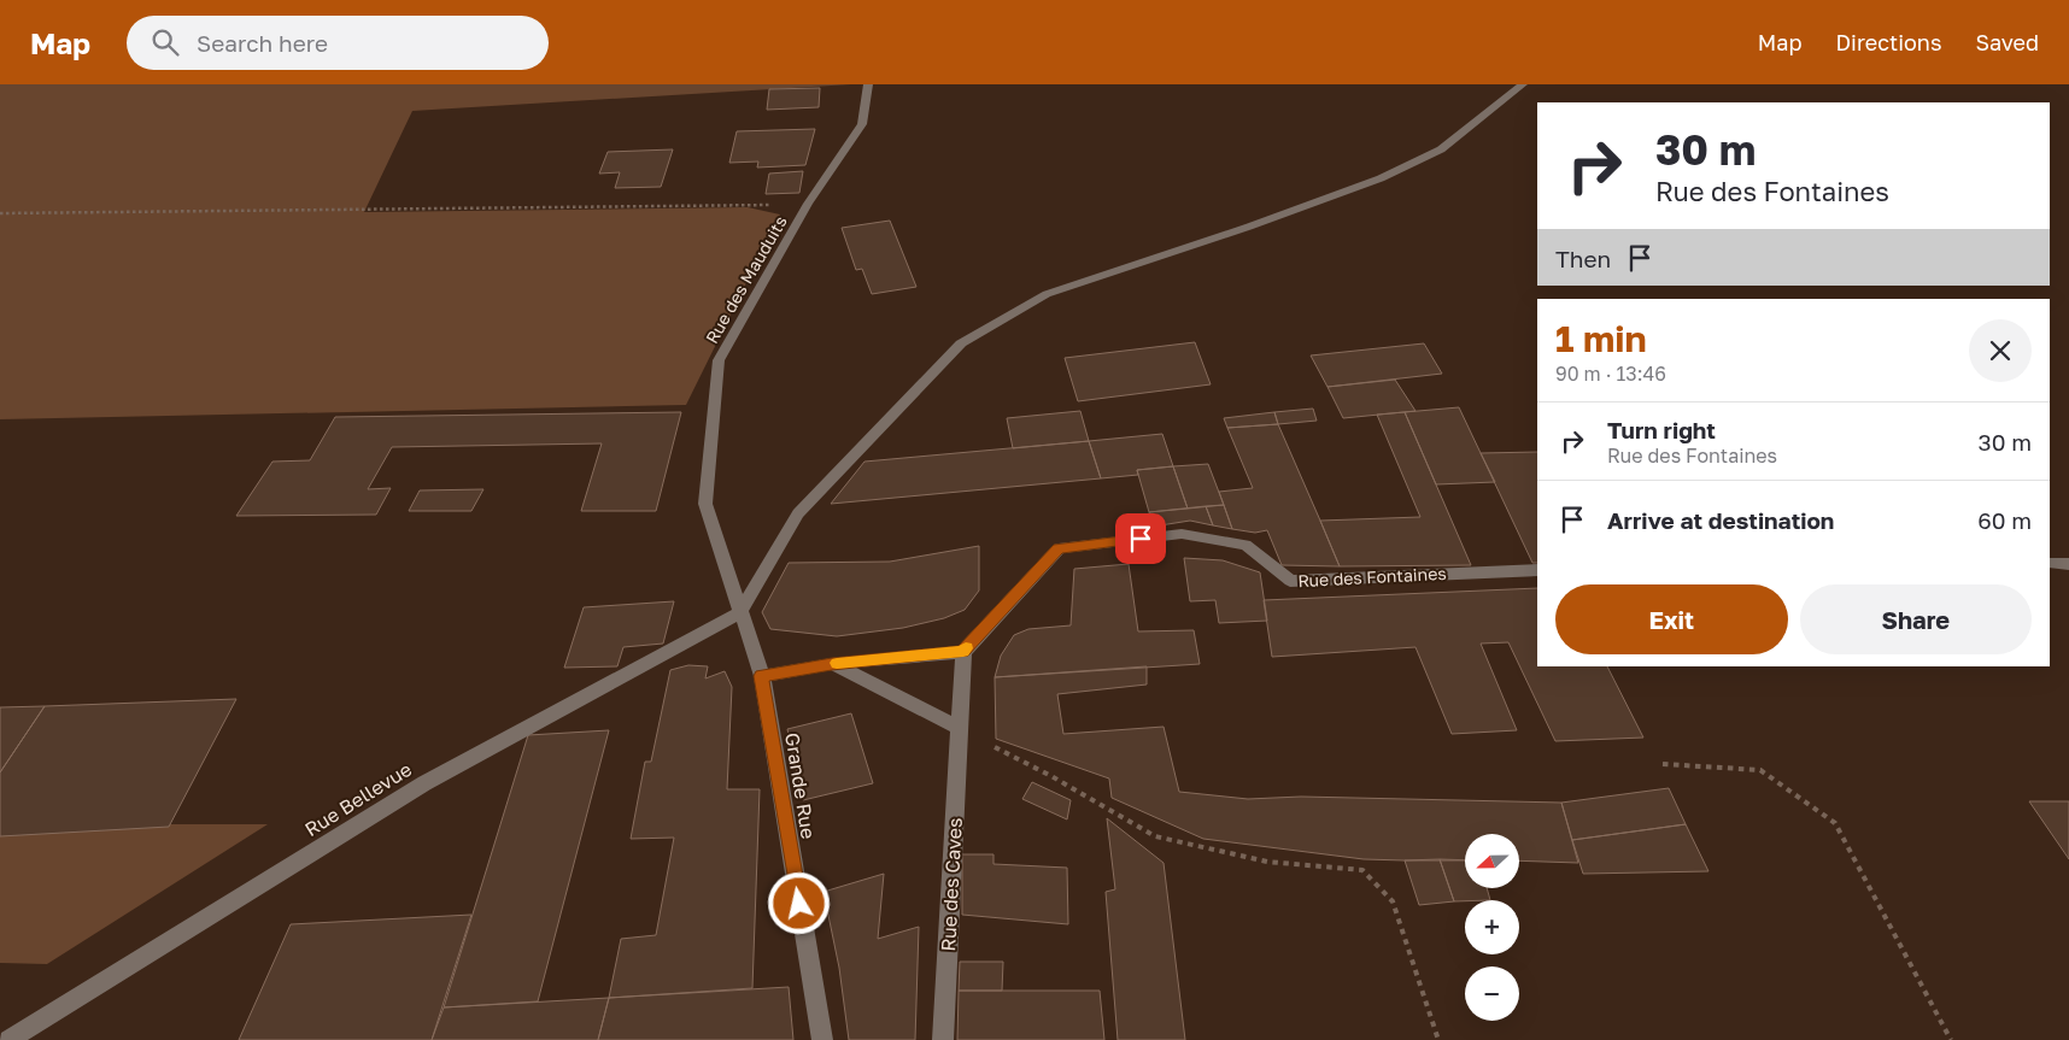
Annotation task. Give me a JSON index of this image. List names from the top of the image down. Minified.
{"streets":{"street":["Rue des Mauduits","Rue des Fontaines","Grande Rue","Rue Bellevue","Rue des Caves"]},"crossings":[["Rue des Mauduits","Grande Rue"],["Rue des Mauduits","Rue Bellevue"],["Rue des Fontaines","Rue des Caves"],["Grande Rue","Rue Bellevue"]],"north":"left","page":{"header":"Map","search":"Search here","nav":["Map","Directions","Saved"],"turn":["30 m","Rue des Fontaines"],"then":"Then","heading":["1 min","90 m · 13:46"],"list":[{"name":"Turn right","note":"Rue des Fontaines","value":"30 m"},{"name":"Arrive at destination","value":"60 m"}],"buttons":["Exit","Share"],"map_buttons":["+","−"]}}
